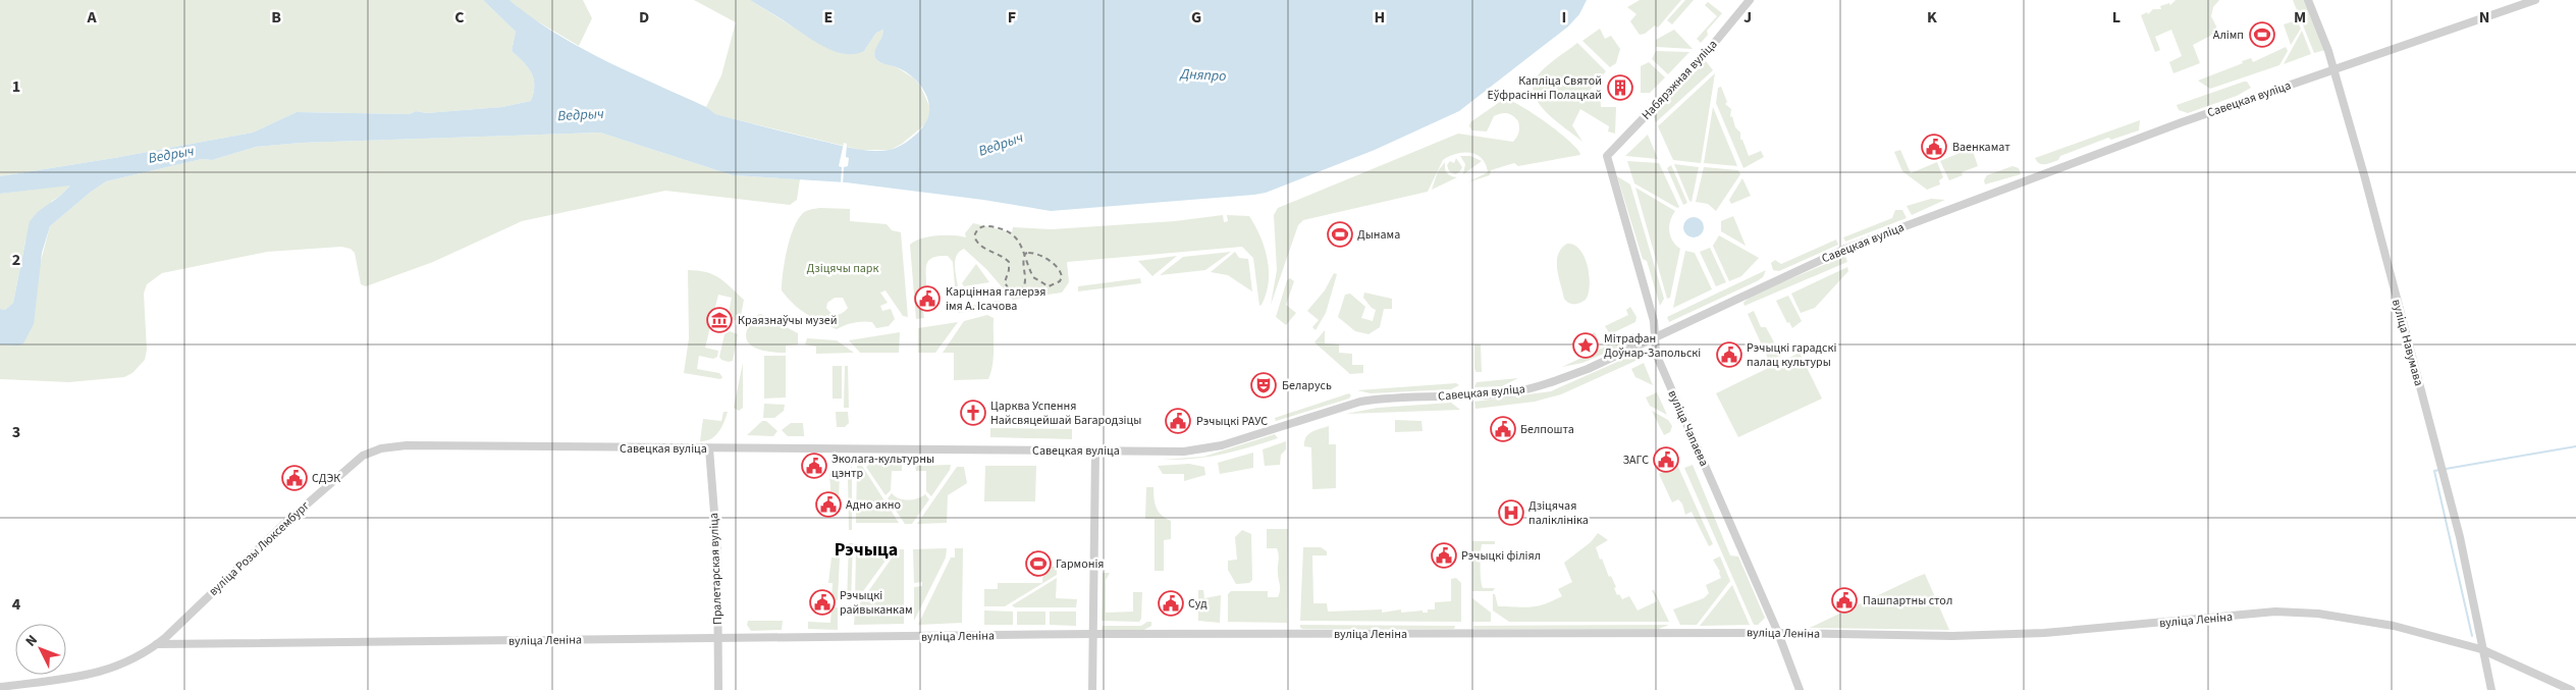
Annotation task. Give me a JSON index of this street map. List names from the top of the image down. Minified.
{"streets":{"street":["Набярэжная вуліца","Савецкая вуліца","вуліца Навумава","вуліца Чапаева","вуліца Розы Люксембург","Пралетарская вуліца","вуліца Леніна"]},"crossings":[["Набярэжная вуліца","вуліца Чапаева"],["Савецкая вуліца","вуліца Навумава"],["Савецкая вуліца","вуліца Чапаева"],["Савецкая вуліца","вуліца Розы Люксембург"],["Савецкая вуліца","Пралетарская вуліца"],["вуліца Навумава","вуліца Леніна"],["вуліца Чапаева","вуліца Леніна"],["вуліца Розы Люксембург","вуліца Леніна"],["Пралетарская вуліца","вуліца Леніна"]],"districts":["Рэчыца"],"water":["Дняпро","Ведрыч"],"parks":["Дзіцячы парк"],"places":{"sports":["Алімп","Дынама","Гармонія"],"building":["Капліца Святой Еўфрасінні Полацкай"],"public building":["Ваенкамат","Карцінная галерэя імя А. Ісачова","Рэчыцкі гарадскі палац культуры","Рэчыцкі РАУС","Белпошта","ЗАГС","Эколага-культурны цэнтр","СДЭК","Адно акно","Рэчыцкі філіял","Пашпартны стол","Рэчыцкі райвыканкам","Суд"],"museum":["Краязнаўчы музей"],"place":["Мітрафан Доўнар-Запольскі"],"theatre":["Беларусь"],"church":["Царква Успення Найсвяцейшай Багародзіцы"],"hospital":["Дзіцячая паліклініка"]},"north":"top left","grid":{"columns":["A","B","C","D","E","F","G","H","I","J","K","L","M","N"],"rows":["1","2","3","4"]}}
